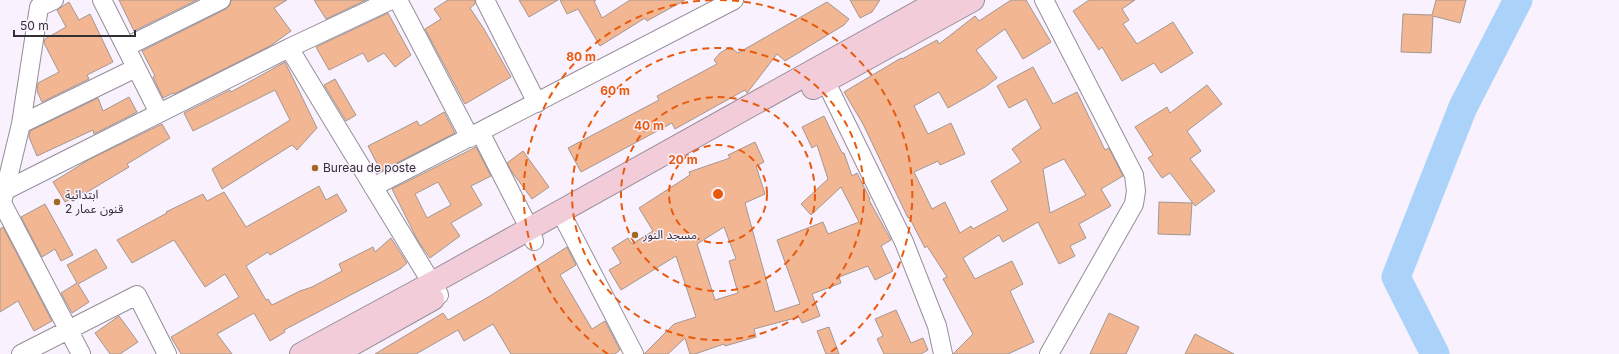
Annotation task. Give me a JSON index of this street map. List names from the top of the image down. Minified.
{"places":["Bureau de poste","ابتدائية قنون عمار 2","مسجد النور"],"scale_bar":"50 m","rings":["80 m","60 m","40 m","20 m"]}
